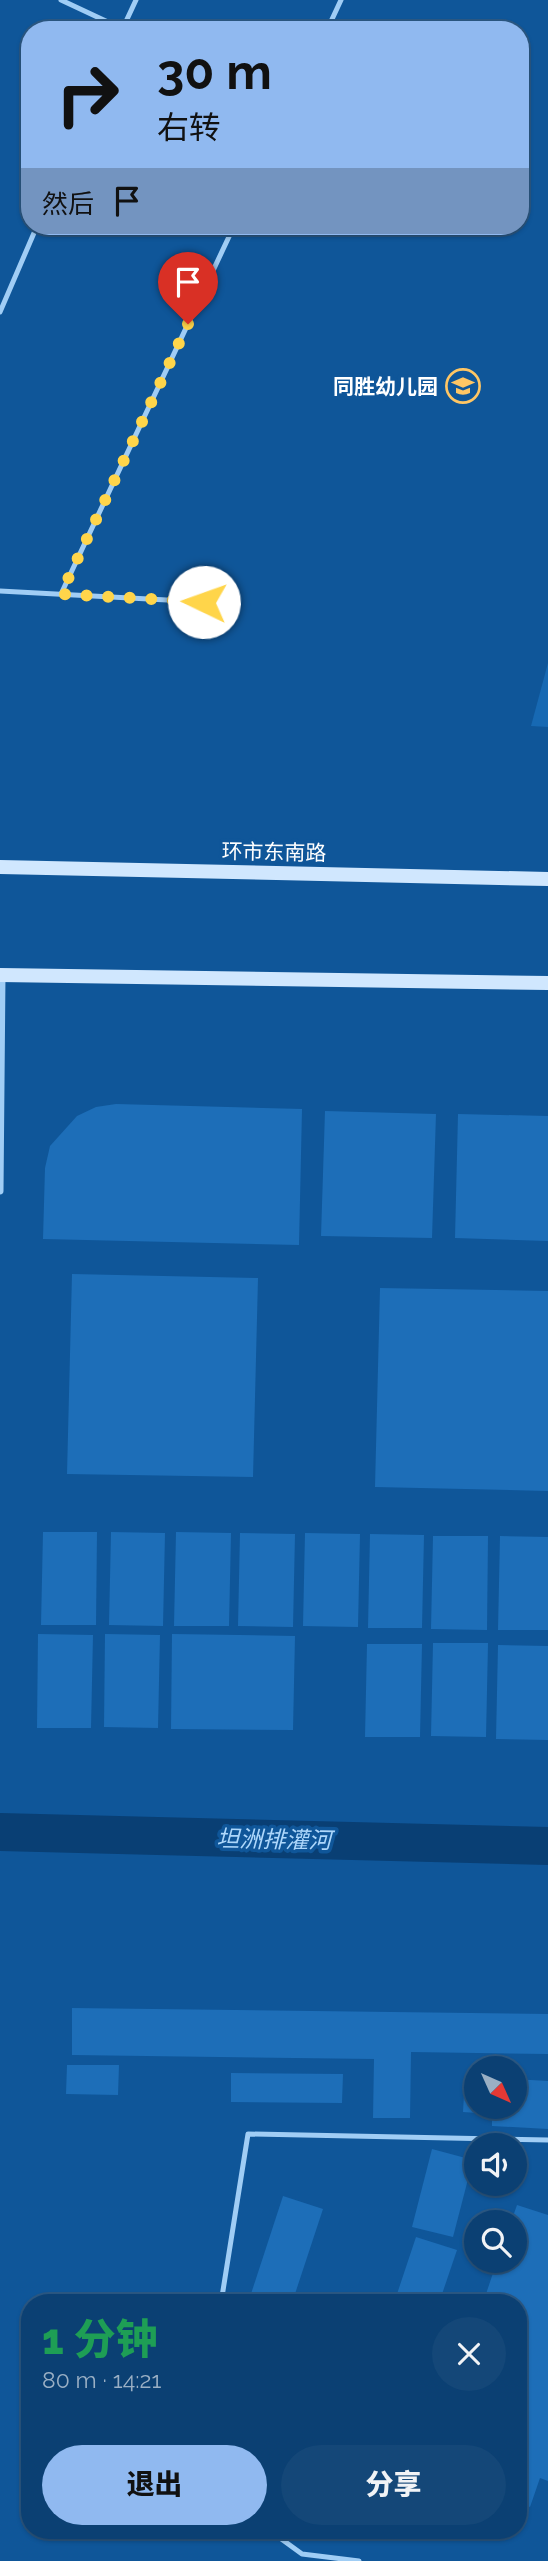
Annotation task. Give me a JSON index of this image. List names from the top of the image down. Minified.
{"streets":{"main road":["环市东南路"]},"water":["坦洲排灌河"],"places":{"school or university":["同胜幼儿园"]},"north":"bottom right","page":{"turn":["30 m","右转"],"then":"然后","heading":["1 分钟","80 m · 14:21"],"buttons":["退出","分享"]}}
